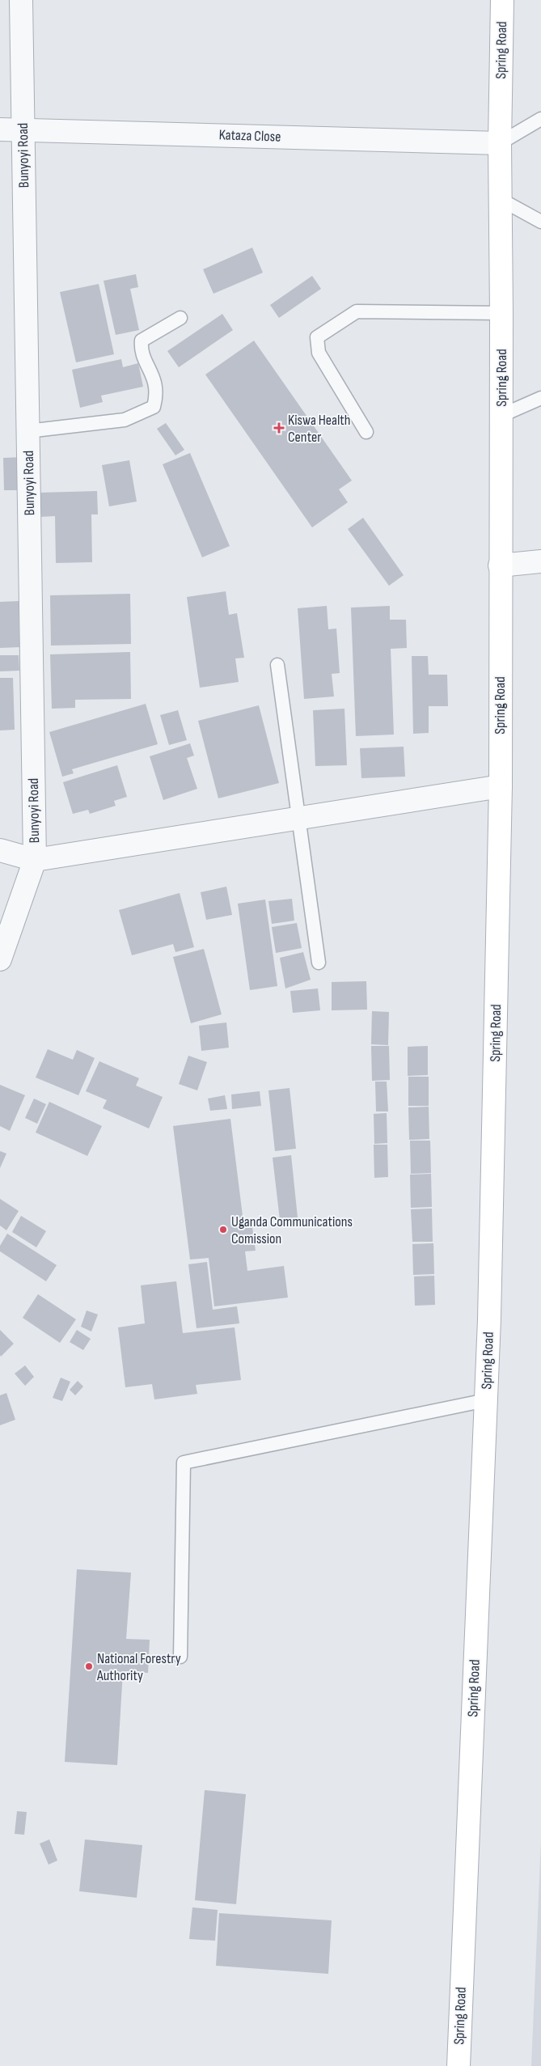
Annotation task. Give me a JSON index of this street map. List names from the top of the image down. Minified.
{"streets":{"main road":["Spring Road"],"street":["Kataza Close","Bunyoyi Road"]},"crossings":[["Spring Road","Kataza Close"],["Kataza Close","Bunyoyi Road"]],"places":{"health":["Kiswa Health Center"],"other":["Uganda Communications Comission","National Forestry Authority"]}}
